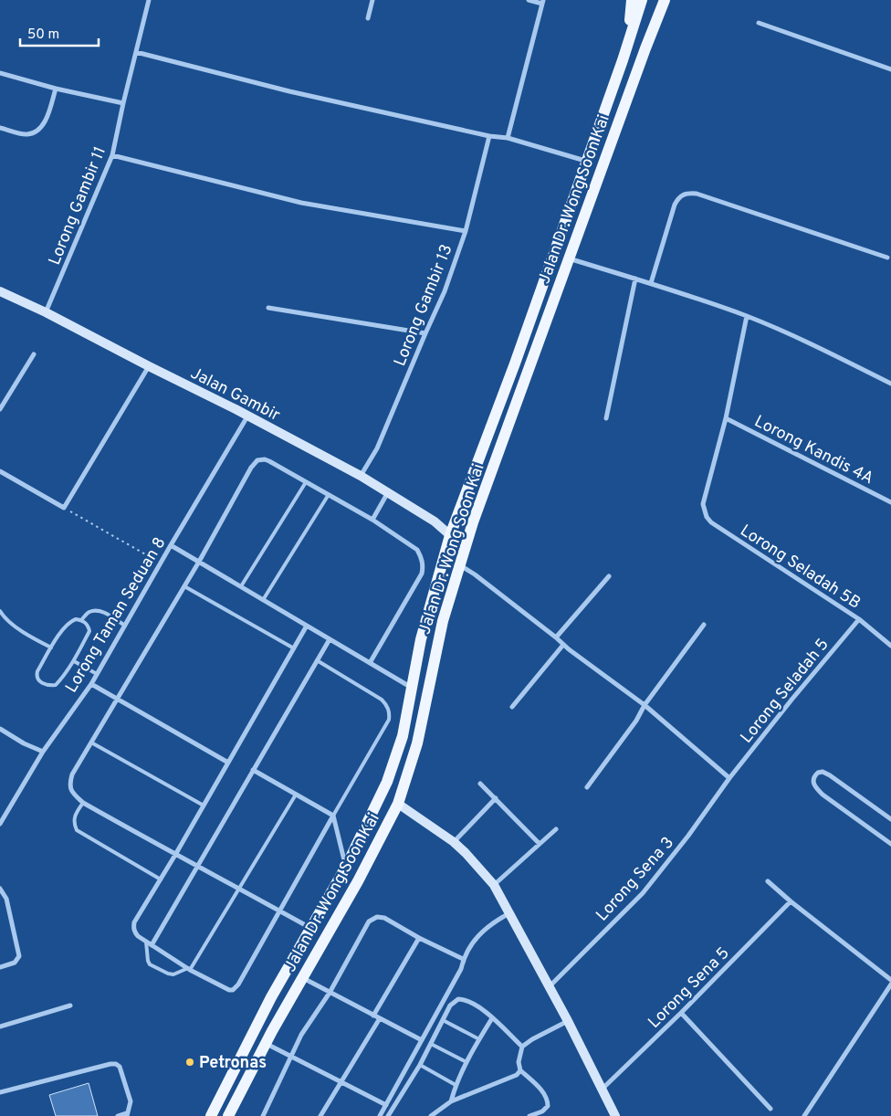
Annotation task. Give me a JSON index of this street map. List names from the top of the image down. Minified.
{"streets":{"main road":["Jalan Dr. Wong Soon Kai"],"street":["Lorong Gambir 11","Lorong Gambir 13","Jalan Gambir","Lorong Kandis 4A","Lorong Seladah 5B","Lorong Taman Seduan 8","Lorong Seladah 5","Lorong Sena 3","Lorong Sena 5"]},"crossings":[["Jalan Dr. Wong Soon Kai","Jalan Gambir"],["Lorong Gambir 11","Jalan Gambir"],["Lorong Gambir 13","Jalan Gambir"],["Jalan Gambir","Lorong Taman Seduan 8"],["Lorong Kandis 4A","Lorong Seladah 5B"],["Lorong Seladah 5B","Lorong Seladah 5"],["Lorong Seladah 5","Lorong Sena 3"]],"places":["Petronas"],"scale_bar":"50 m"}
